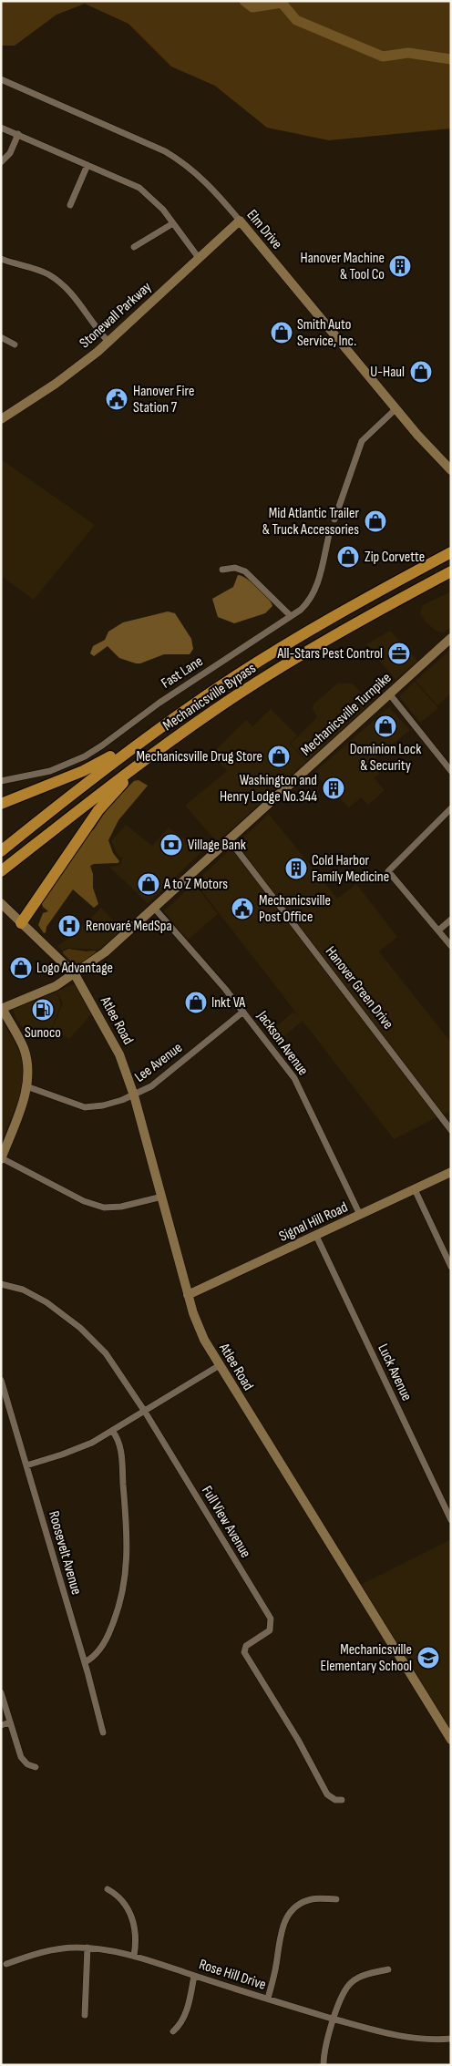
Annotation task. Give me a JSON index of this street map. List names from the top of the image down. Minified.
{"streets":{"highway":["Mechanicsville Bypass"],"main road":["Elm Drive","Stonewall Parkway","Mechanicsville Turnpike","Atlee Road","Signal Hill Road"],"street":["Fast Lane","Hanover Green Drive","Jackson Avenue","Lee Avenue","Luck Avenue","Full View Avenue","Roosevelt Avenue","Rose Hill Drive"]},"crossings":[["Elm Drive","Stonewall Parkway"],["Mechanicsville Turnpike","Hanover Green Drive"],["Mechanicsville Turnpike","Atlee Road"],["Mechanicsville Turnpike","Jackson Avenue"],["Atlee Road","Lee Avenue"],["Atlee Road","Signal Hill Road"],["Jackson Avenue","Lee Avenue"],["Jackson Avenue","Signal Hill Road"],["Signal Hill Road","Luck Avenue"]],"places":{"building":["Hanover Machine & Tool Co","Washington and Henry Lodge No.344","Cold Harbor Family Medicine"],"shop":["Smith Auto Service, Inc.","U-Haul","Mid Atlantic Trailer & Truck Accessories","Zip Corvette","Dominion Lock & Security","Mechanicsville Drug Store","A to Z Motors","Logo Advantage","Inkt VA"],"public building":["Hanover Fire Station 7","Mechanicsville Post Office"],"office":["All-Stars Pest Control"],"bank":["Village Bank"],"hospital":["Renovaré MedSpa"],"fuel station":["Sunoco"],"school or university":["Mechanicsville Elementary School"]}}
